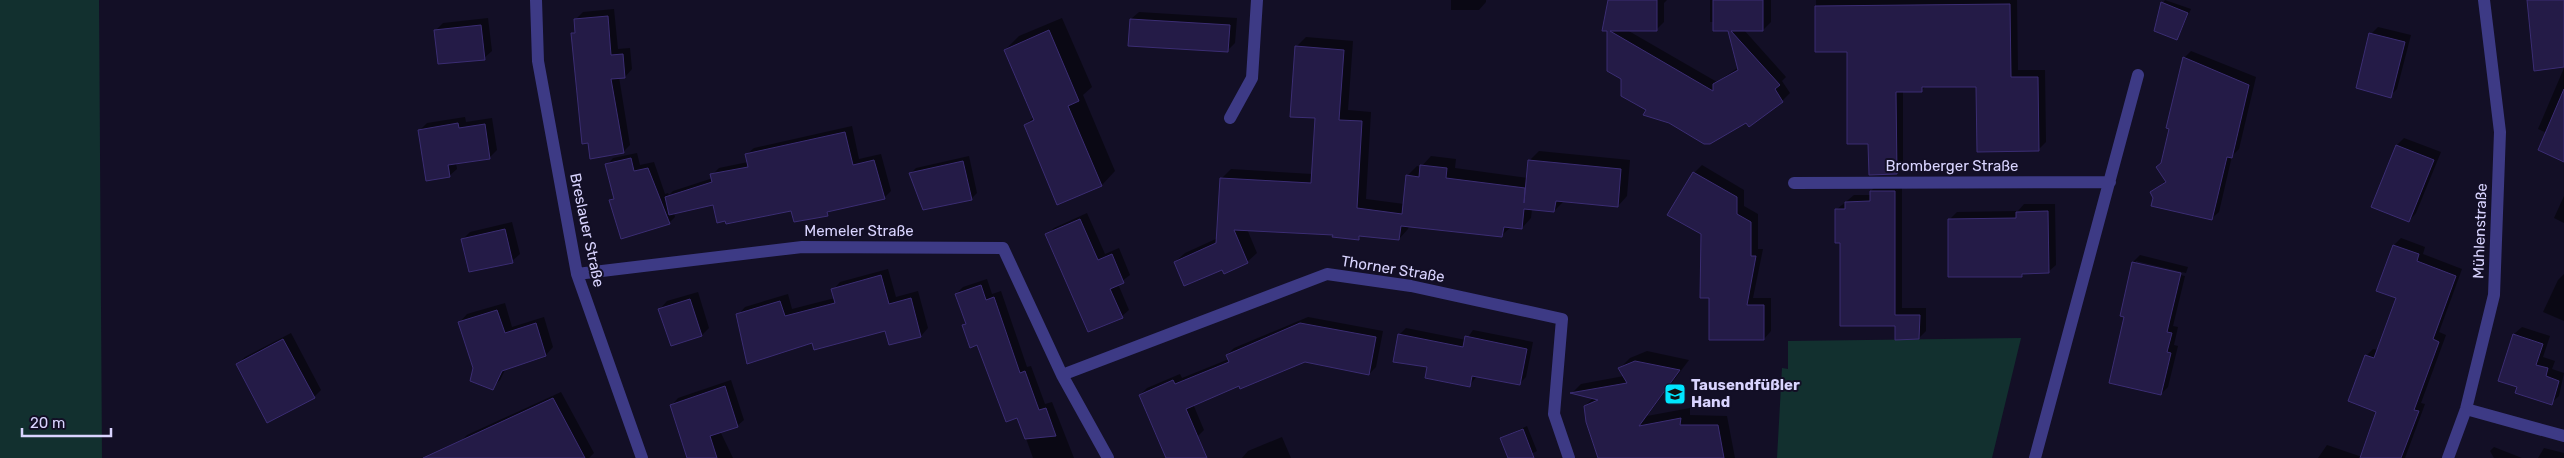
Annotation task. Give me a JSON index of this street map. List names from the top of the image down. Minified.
{"streets":{"street":["Bromberger Straße","Breslauer Straße","Memeler Straße","Mühlenstraße","Thorner Straße"]},"crossings":[["Breslauer Straße","Memeler Straße"],["Memeler Straße","Thorner Straße"]],"places":{"school or university":["Tausendfüßler Hand"]},"scale_bar":"20 m"}
